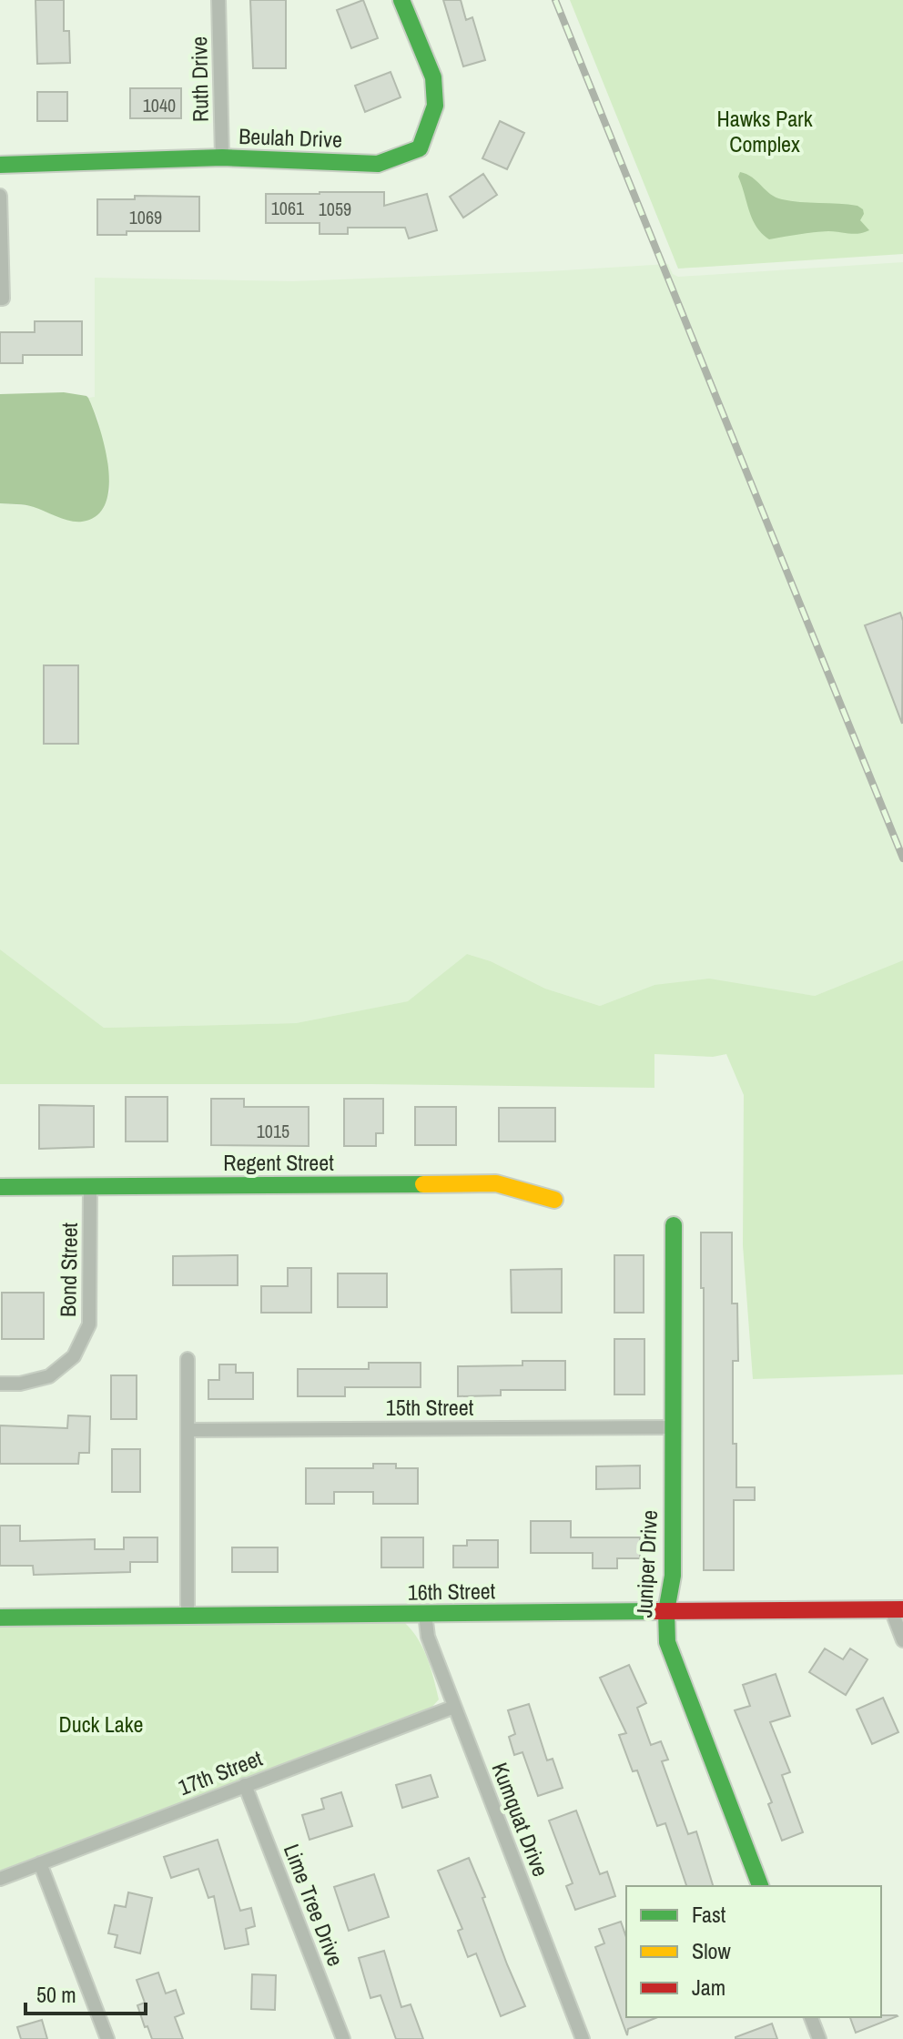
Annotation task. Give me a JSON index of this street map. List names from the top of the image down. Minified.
{"streets":{"street":["Ruth Drive","Beulah Drive","Regent Street","Bond Street","15th Street","Juniper Drive","16th Street","17th Street","Kumquat Drive","Lime Tree Drive"]},"crossings":[["Ruth Drive","Beulah Drive"],["Regent Street","Bond Street"],["15th Street","Juniper Drive"],["Juniper Drive","16th Street"],["16th Street","Kumquat Drive"],["17th Street","Kumquat Drive"],["17th Street","Lime Tree Drive"]],"parks":["Hawks Park Complex","Duck Lake"],"house_numbers":["1040","1061","1059","1069","1015"],"legend":["Fast","Slow","Jam"],"scale_bar":"50 m"}
